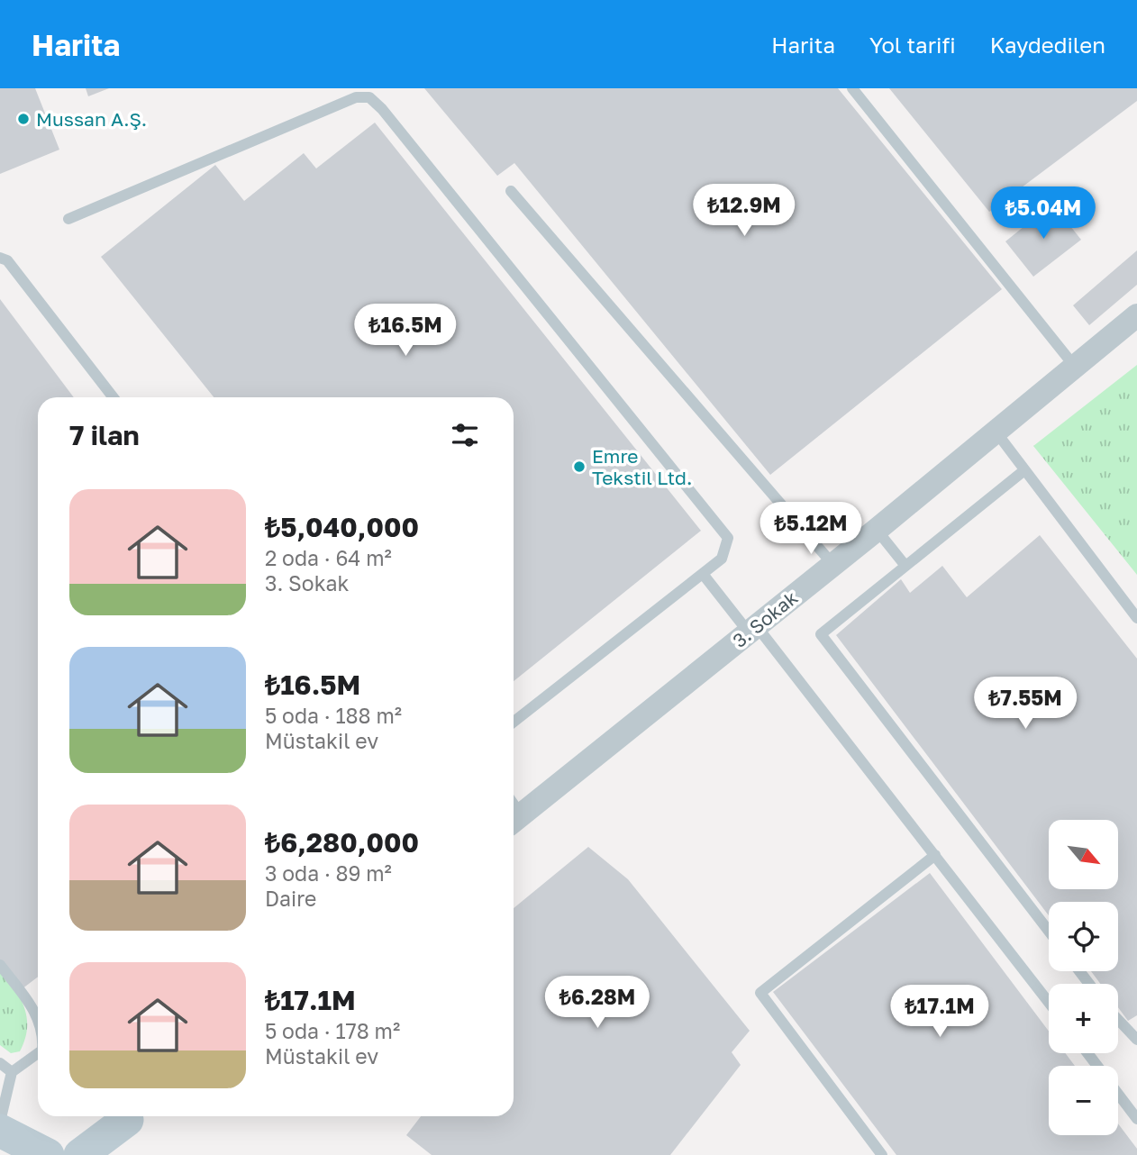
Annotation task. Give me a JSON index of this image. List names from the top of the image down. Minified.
{"streets":{"street":["3. Sokak"]},"places":["Mussan A.Ş.","Emre Tekstil Ltd."],"north":"bottom right","page":{"header":"Harita","nav":["Harita","Yol tarifi","Kaydedilen"],"price":["₺12.9M","₺5.04M","₺16.5M","₺5.12M","₺7.55M","₺6.28M","₺17.1M"],"heading":"7 ilan","list":[{"name":"₺5,040,000","note":"2 oda · 64 m² · 3. Sokak"},{"name":"₺16.5M","note":"5 oda · 188 m² · Müstakil ev"},{"name":"₺6,280,000","note":"3 oda · 89 m² · Daire"},{"name":"₺17.1M","note":"5 oda · 178 m² · Müstakil ev"}],"map_buttons":["+","−"]}}
